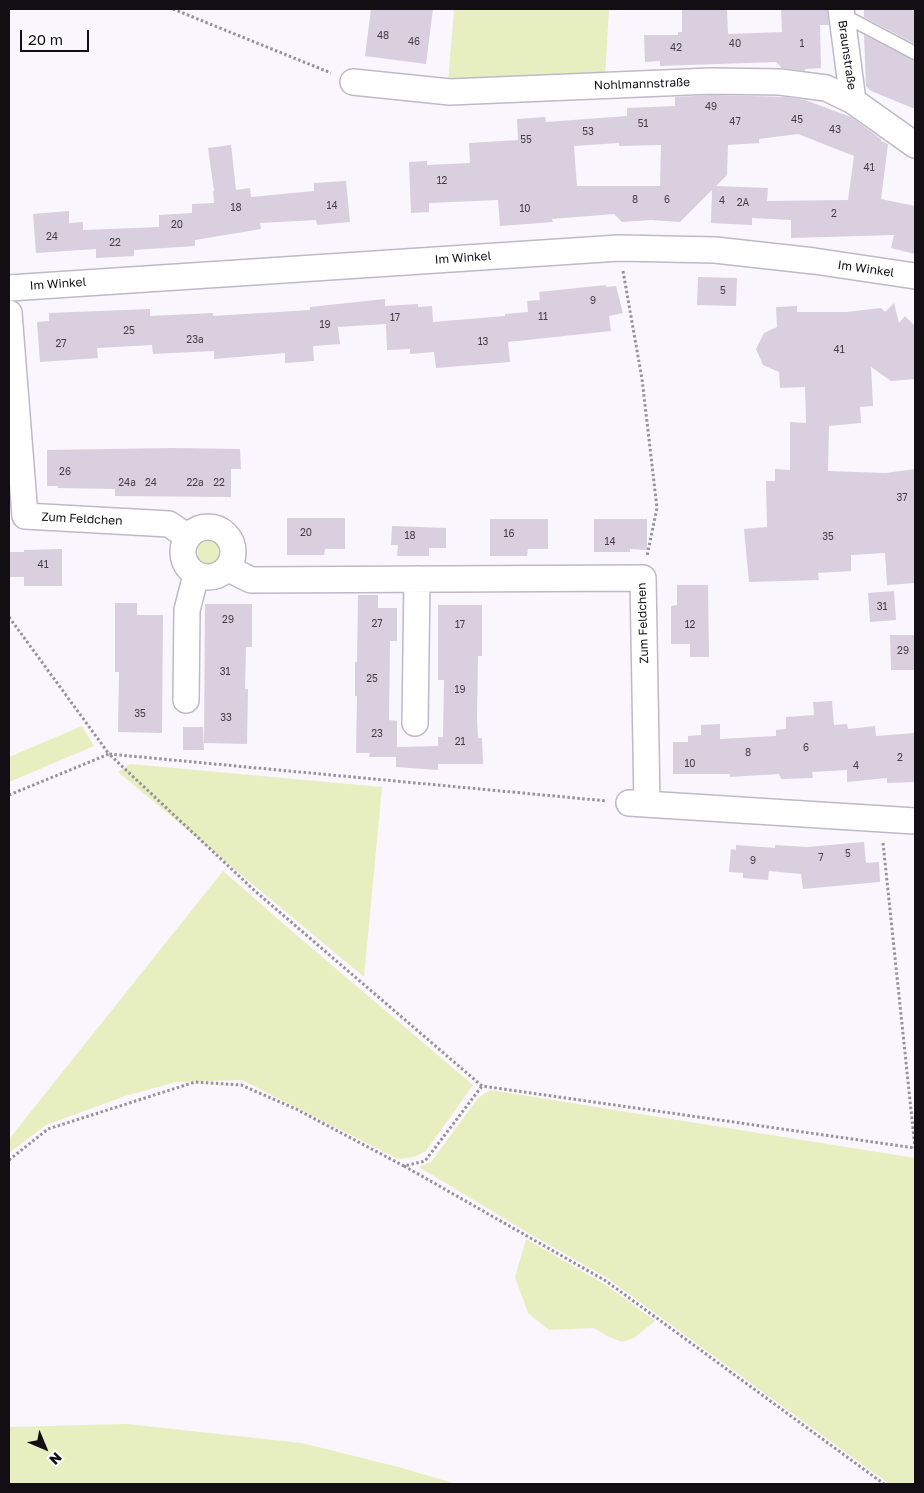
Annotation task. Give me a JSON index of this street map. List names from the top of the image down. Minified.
{"streets":{"street":["Braunstraße","Nohlmannstraße","Im Winkel","Zum Feldchen"]},"crossings":[["Braunstraße","Nohlmannstraße"]],"house_numbers":["48","46","40","1","42","49","45","47","51","43","53","55","41","12","8","6","4","2A","14","18","10","2","20","24","22","5","9","11","17","19","25","23a","13","27","41","26","24a","24","22a","22","37","20","16","18","35","14","41","31","29","27","17","12","29","31","25","19","35","33","23","21","6","8","2","10","4","5","7","9"],"scale_bar":"20 m","north":"bottom right"}
